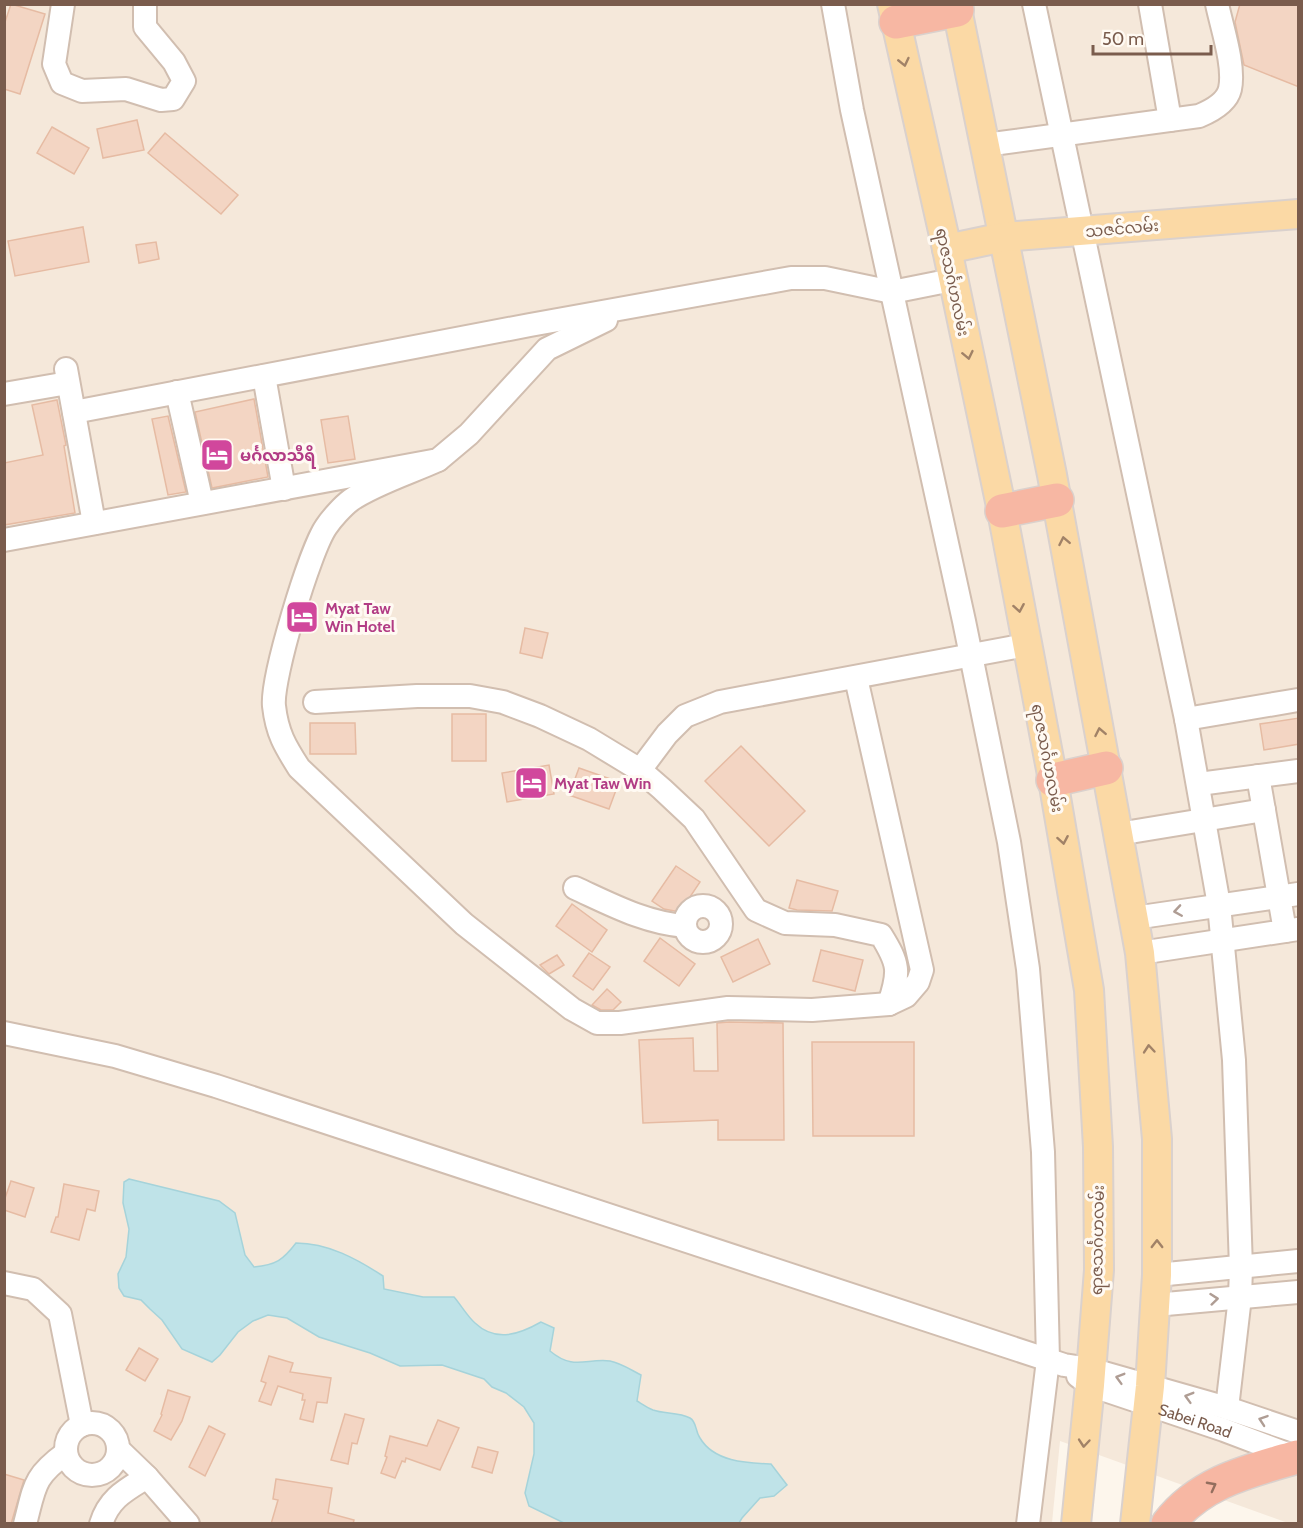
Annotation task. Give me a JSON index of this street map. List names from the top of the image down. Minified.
{"streets":{"main road":["သဇင်လမ်း","ရာဇသင်္ဂဟလမ်း"],"street":["Sabei Road"]},"crossings":[["သဇင်လမ်း","ရာဇသင်္ဂဟလမ်း"],["ရာဇသင်္ဂဟလမ်း","Sabei Road"]],"places":{"hotel":["မင်္ဂလာသီရိ","Myat Taw Win Hotel","Myat Taw Win"]},"scale_bar":"50 m"}
